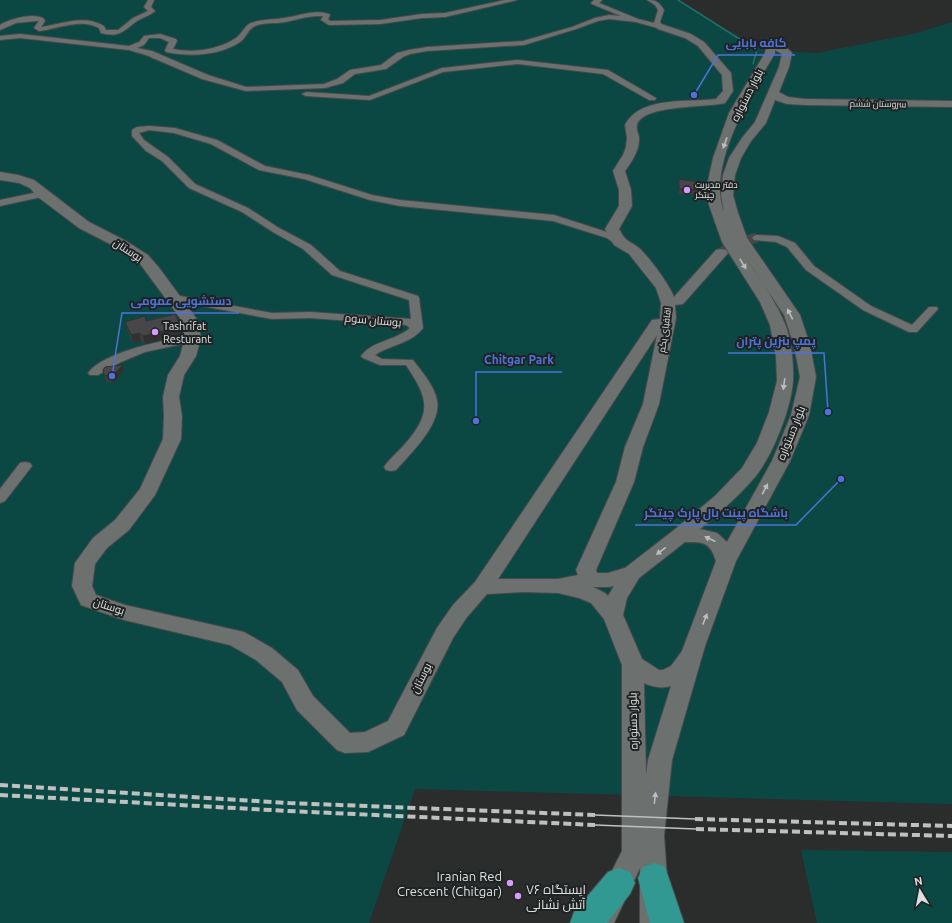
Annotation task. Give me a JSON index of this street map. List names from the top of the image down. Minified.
{"streets":{"street":["بلوار دستواره","سروستان ششم","بوستان","بوستان سوم","اقاقیای یکم"]},"crossings":[["بوستان","بوستان سوم"]],"places":["کافه بابایی","دفتر مدیریت چیتگر","Tashrifat Resturant","دستشویی عمومی","پمپ بنزین پتران","Chitgar Park","باشگاه پینت بال پارک چیتگر","Iranian Red Crescent (Chitgar)","ایستگاه ۷۶ آتش نشانی"],"north":"top"}
